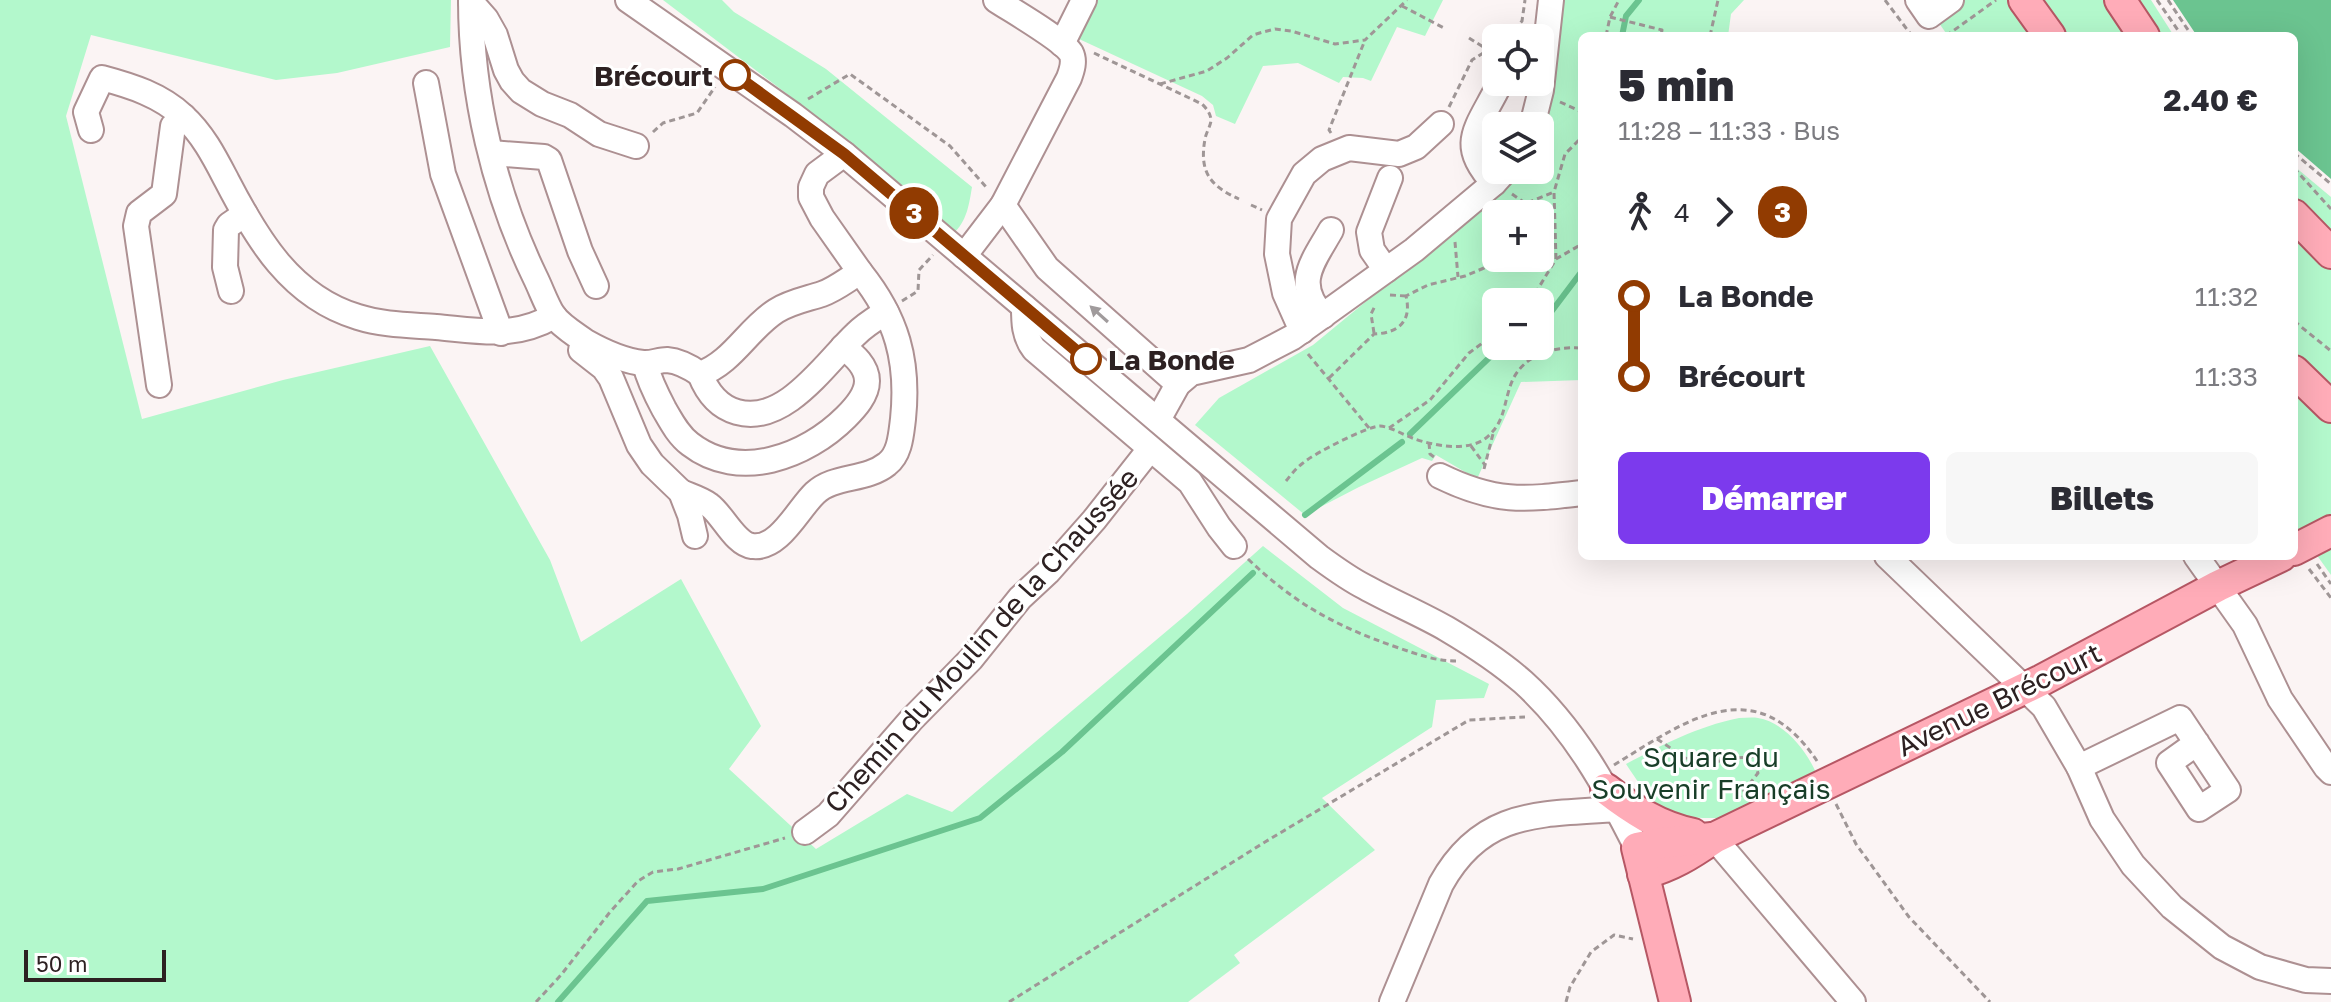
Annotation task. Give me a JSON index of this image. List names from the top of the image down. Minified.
{"streets":{"main road":["Avenue Brécourt"],"street":["Chemin du Moulin de la Chaussée"]},"parks":["Square du Souvenir Français"],"places":["Brécourt","La Bonde"],"lines":["bus line 3"],"scale_bar":"50 m","page":{"on_map":"3","map_buttons":["+","−"],"heading":["5 min","11:28 – 11:33 · Bus","2.40 €"],"legs":["4","3"],"list":[{"name":"La Bonde","value":"11:32"},{"name":"Brécourt","value":"11:33"}],"buttons":["Démarrer","Billets"],"scale":"50 m"}}
